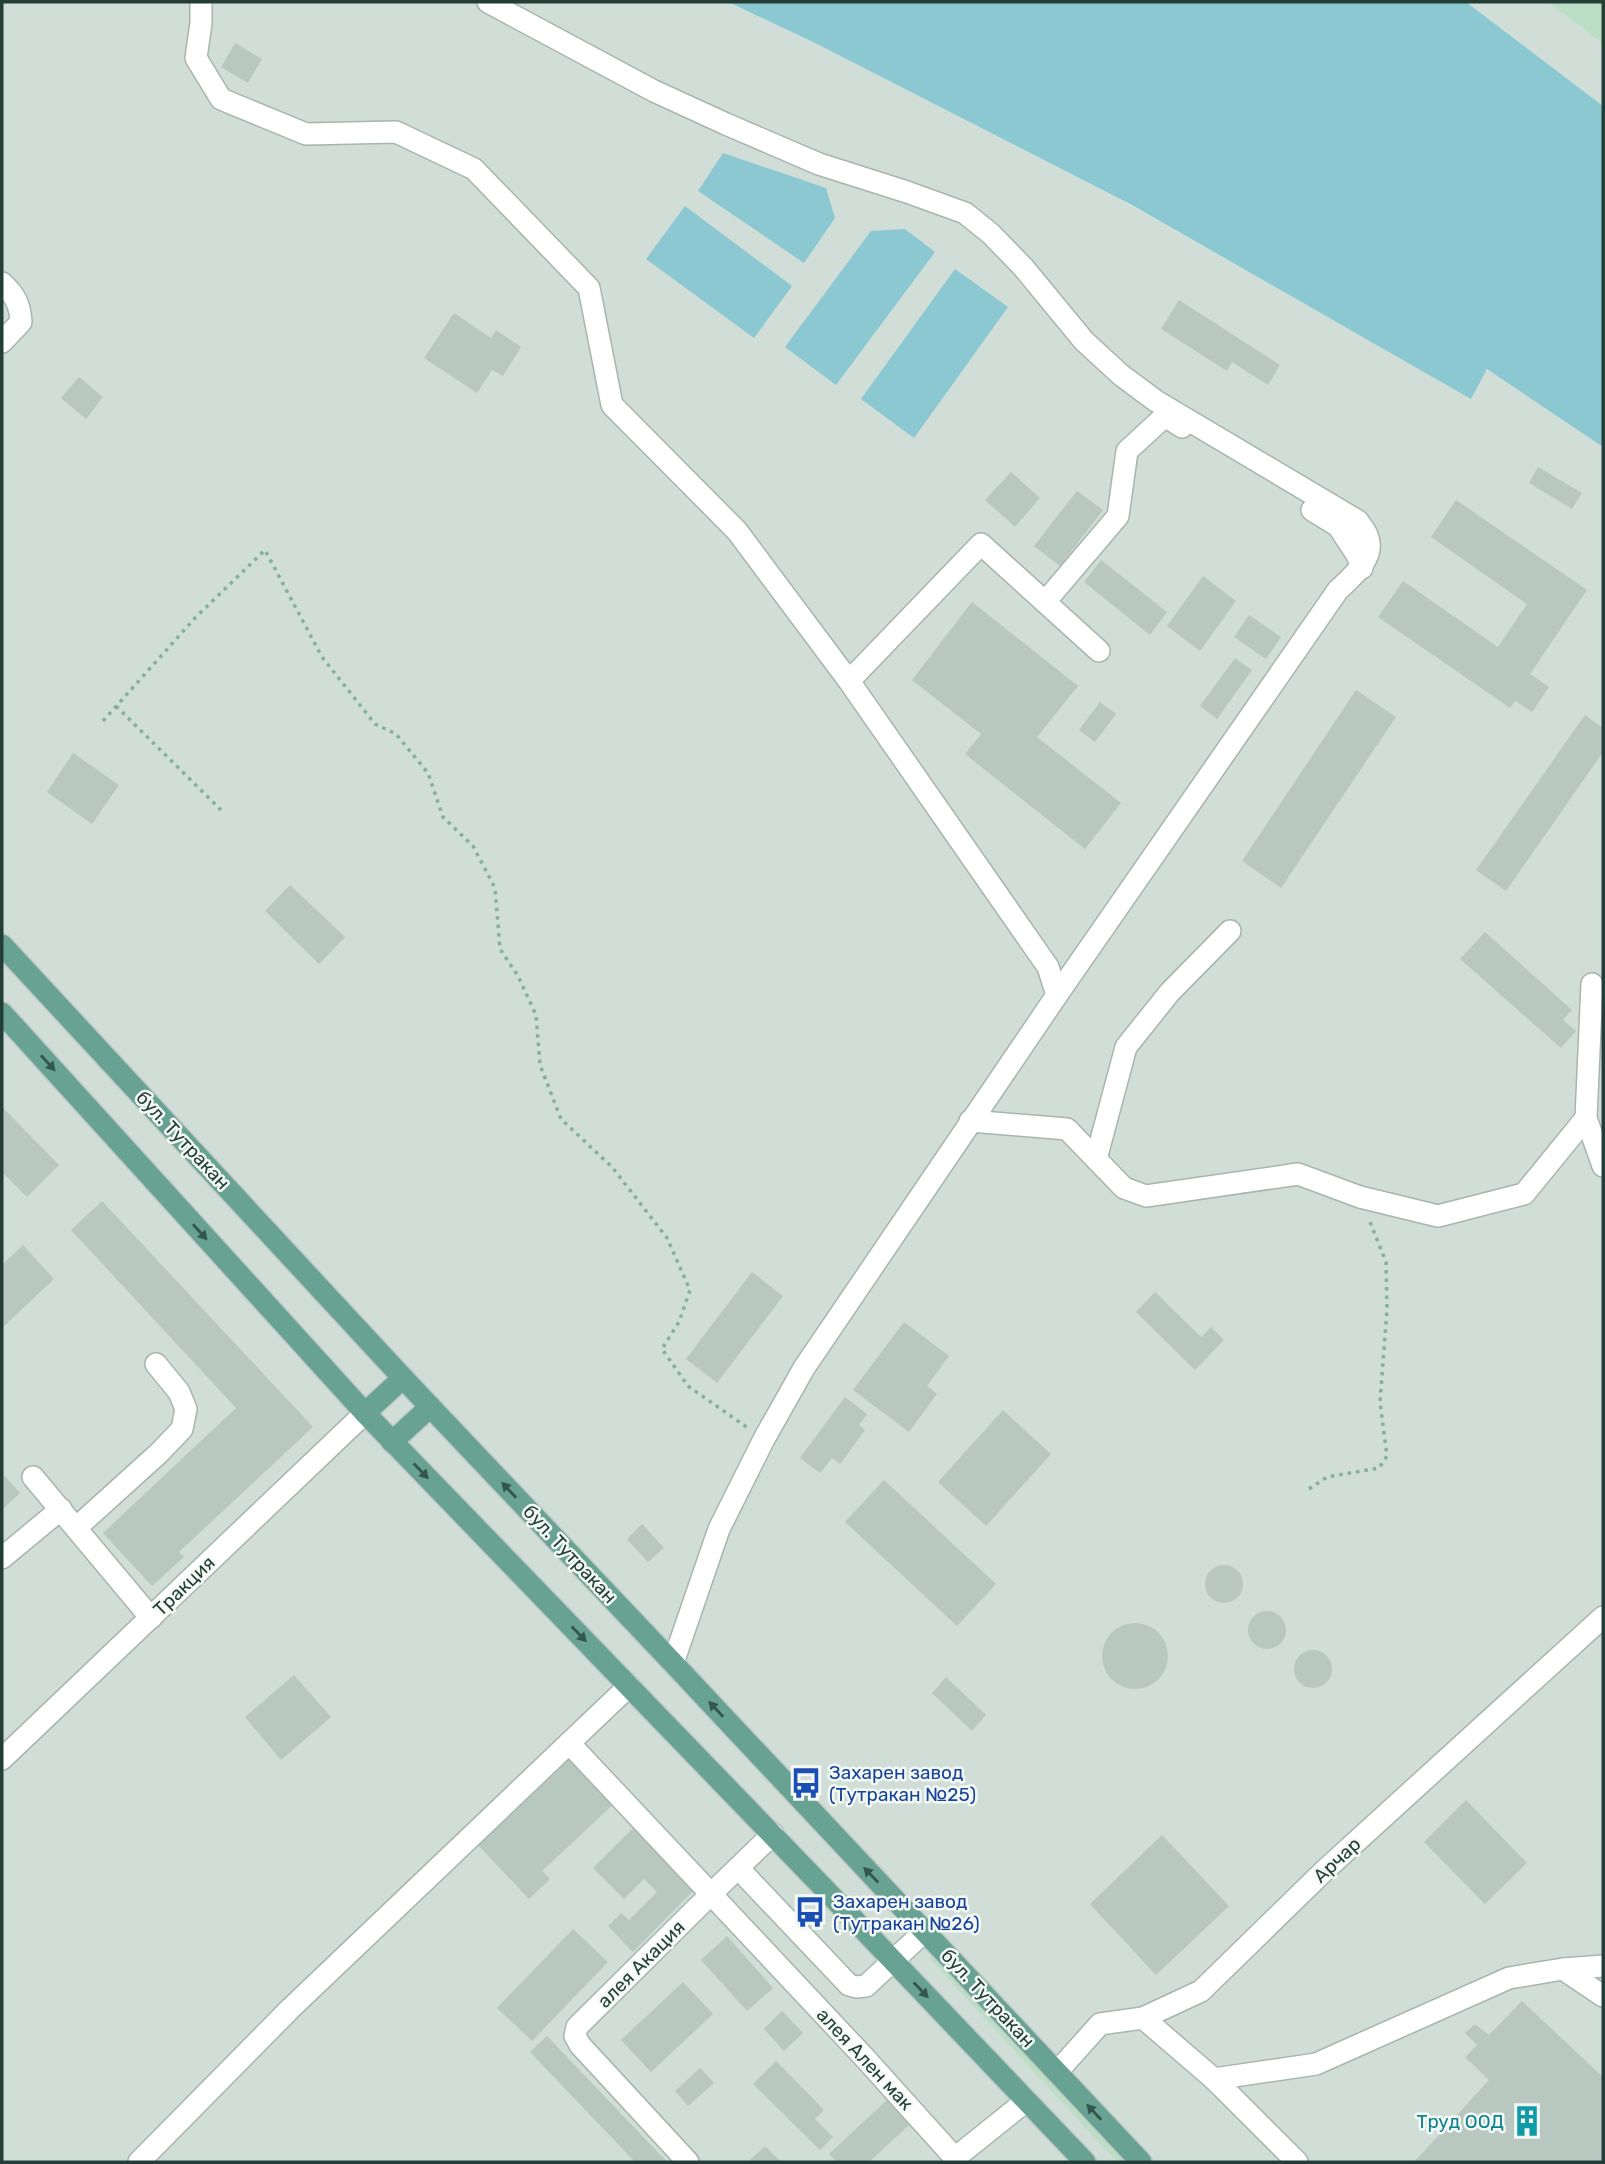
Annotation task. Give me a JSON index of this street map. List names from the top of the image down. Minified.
{"streets":{"main road":["бул. Тутракан"],"street":["Тракция","Арчар","алея Акация","алея Ален мак"]},"crossings":[["бул. Тутракан","Арчар"],["алея Акация","алея Ален мак"]],"places":{"bus stop":["Захарен завод (Тутракан №25)","Захарен завод (Тутракан №26)"],"building":["Труд ООД"]}}
